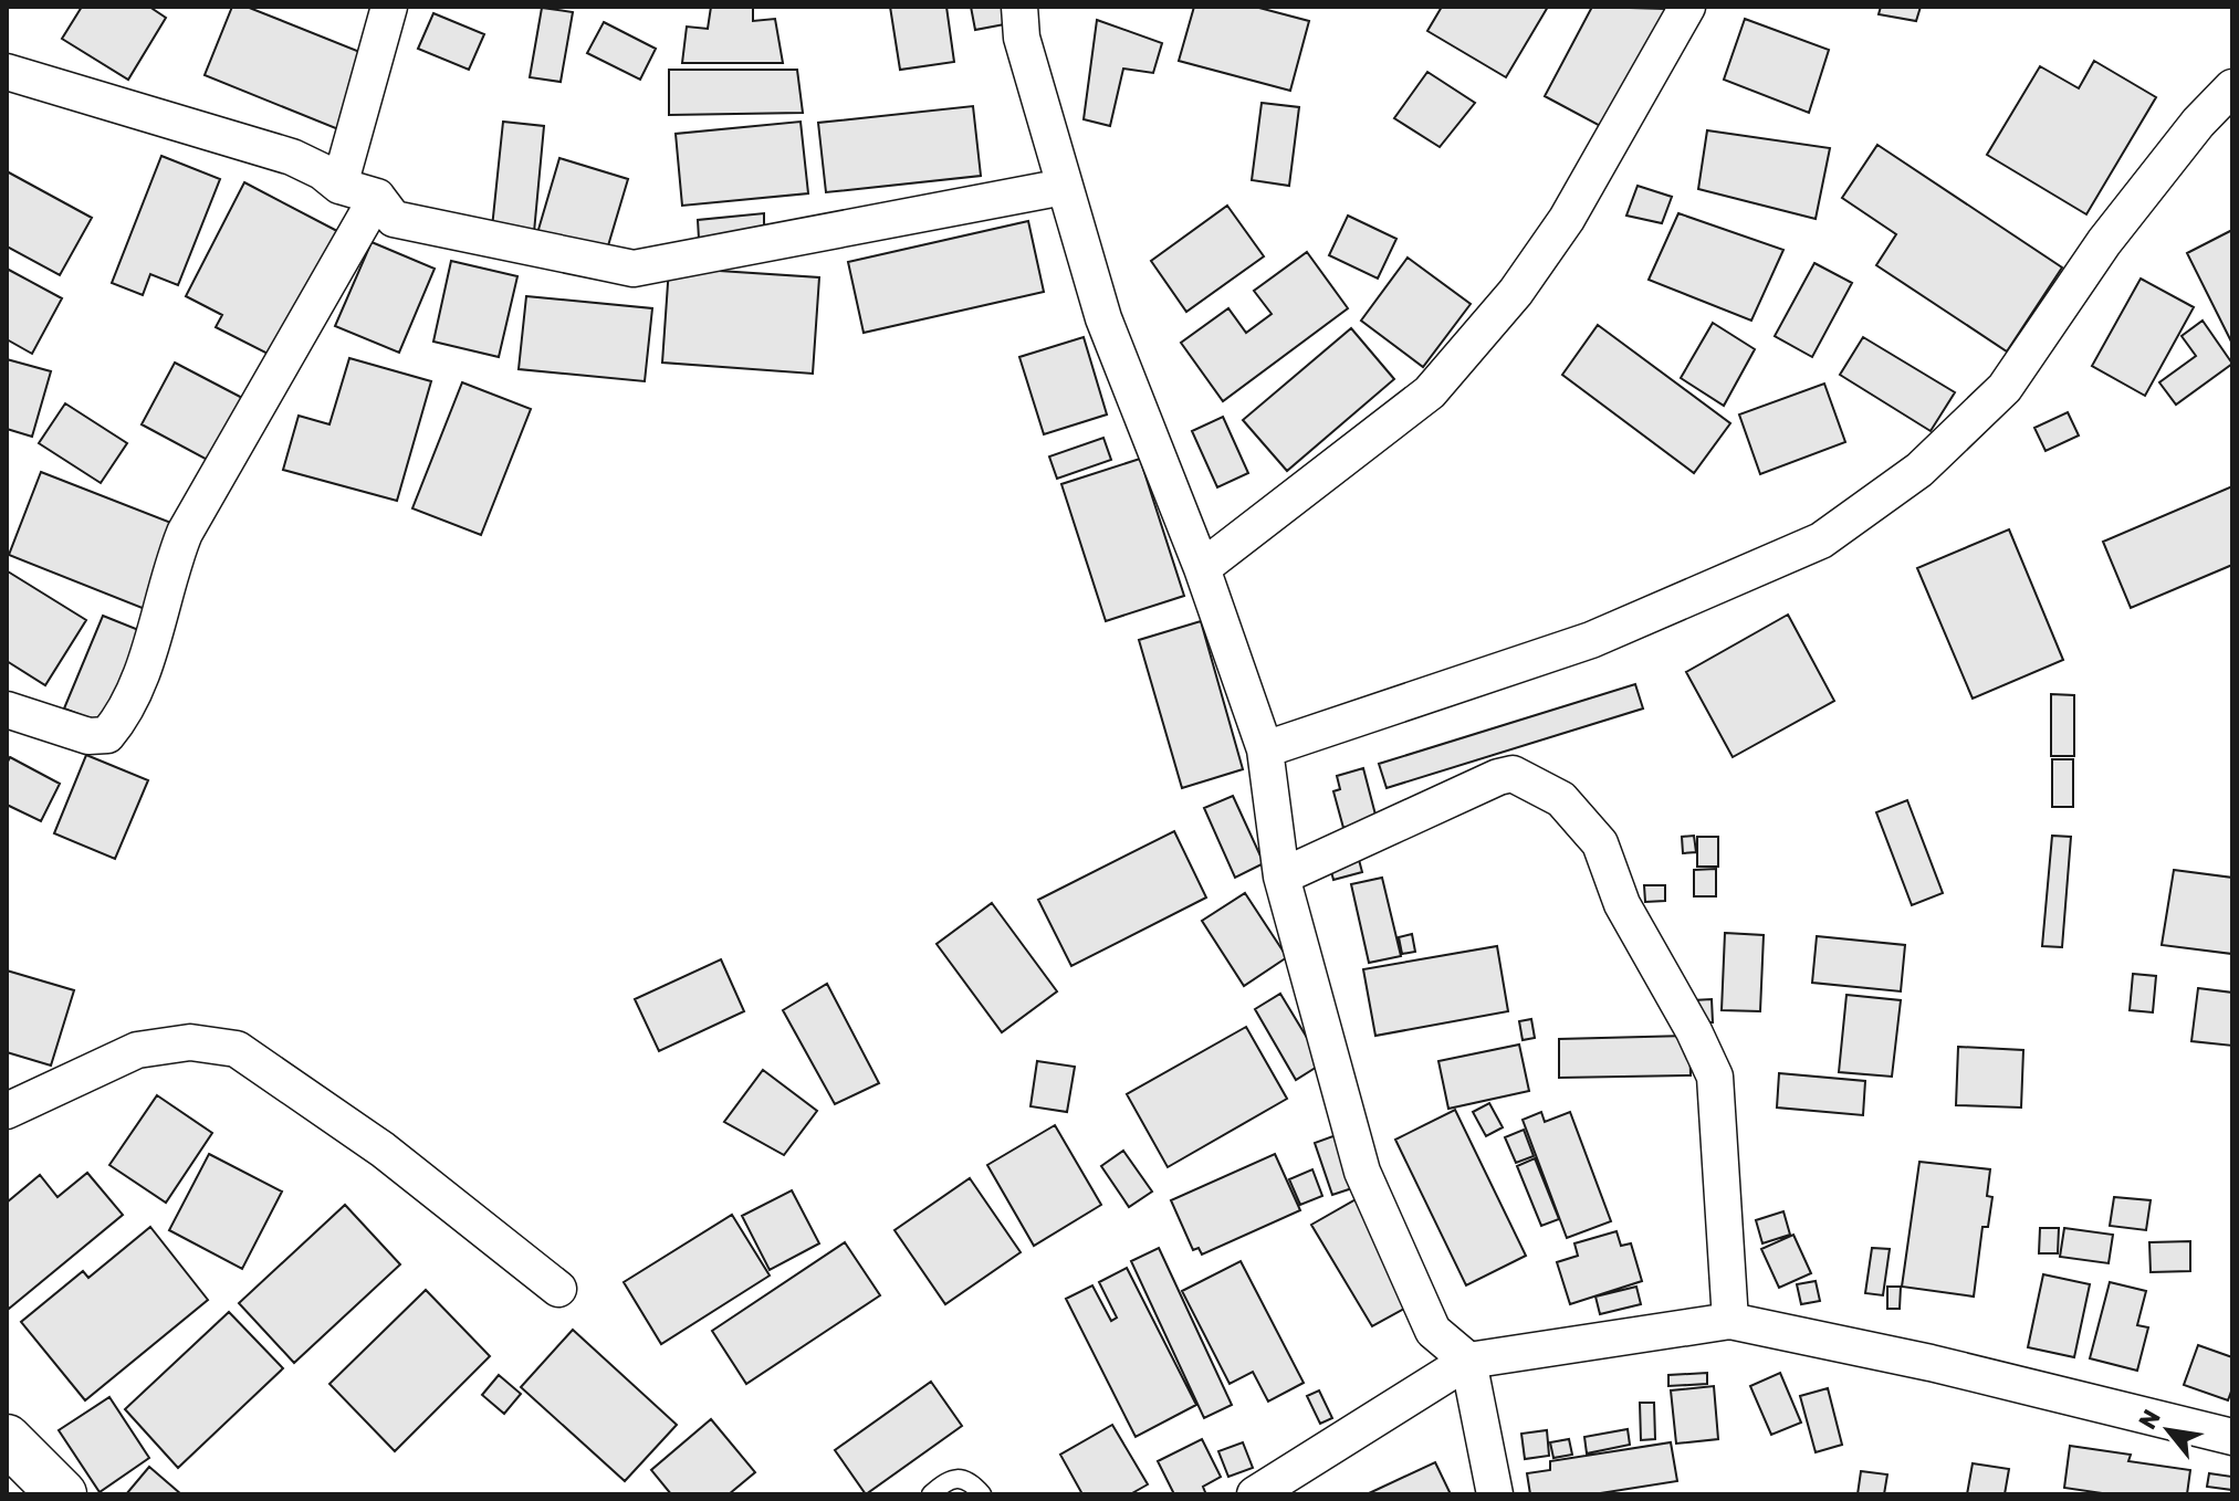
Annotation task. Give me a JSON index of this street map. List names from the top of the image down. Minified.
{"north":"top left"}
